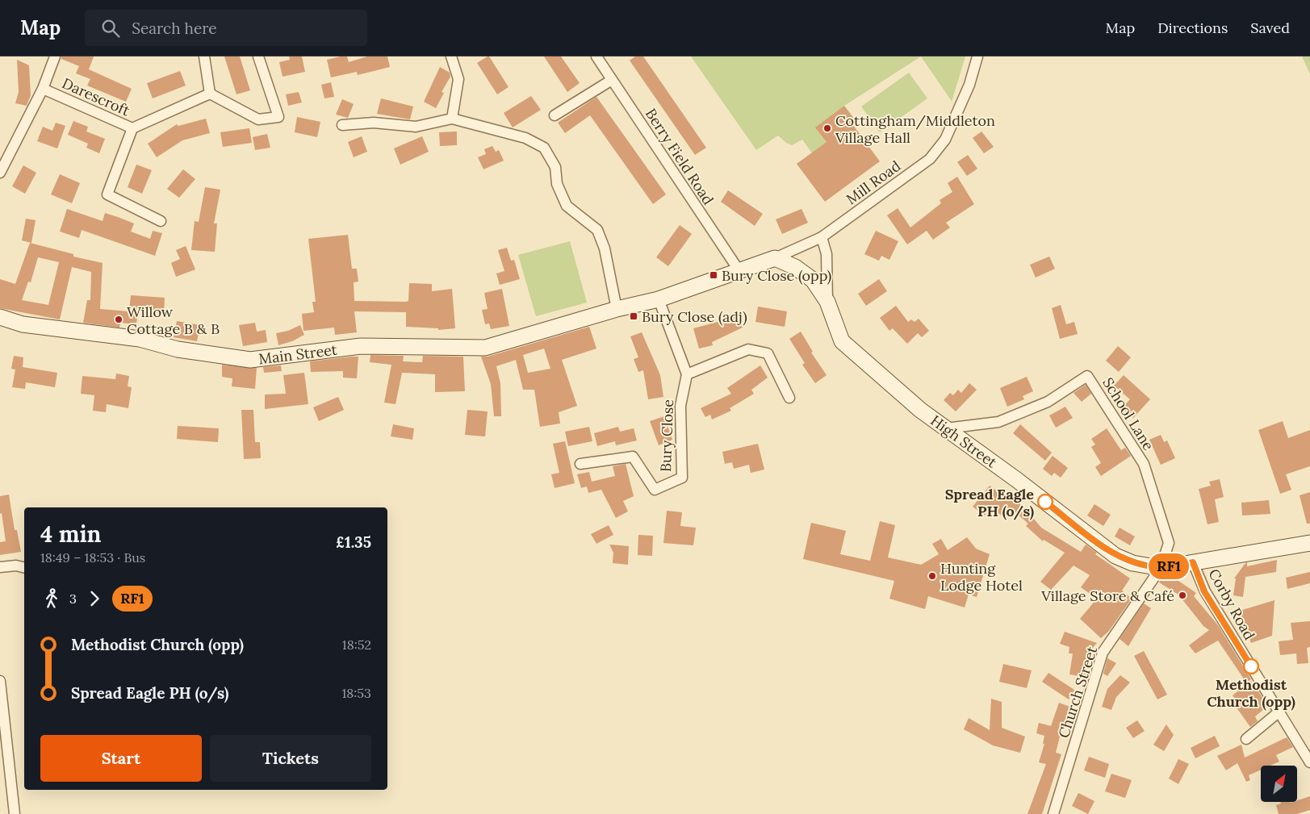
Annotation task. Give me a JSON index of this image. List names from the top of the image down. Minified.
{"streets":{"main road":["Main Street","High Street"],"street":["Darescroft","Berry Field Road","Mill Road","School Lane","Bury Close","Corby Road","Church Street"]},"crossings":[["Berry Field Road","Main Street"],["Mill Road","Main Street"],["Mill Road","High Street"],["Main Street","High Street"],["School Lane","High Street"],["School Lane","Church Street"],["High Street","Corby Road"],["High Street","Church Street"]],"places":{"other":["Cottingham/Middleton Village Hall","Willow Cottage B & B","Spread Eagle PH (o/s)","Hunting Lodge Hotel","Village Store & Café","Methodist Church (opp)"],"transit":["Bury Close (opp)","Bury Close (adj)"]},"lines":["bus line RF1"],"north":"top right","page":{"header":"Map","search":"Search here","nav":["Map","Directions","Saved"],"on_map":"RF1","heading":["4 min","18:49 – 18:53 · Bus","£1.35"],"legs":["3","RF1"],"list":[{"name":"Methodist Church (opp)","value":"18:52"},{"name":"Spread Eagle PH (o/s)","value":"18:53"}],"buttons":["Start","Tickets"]}}
